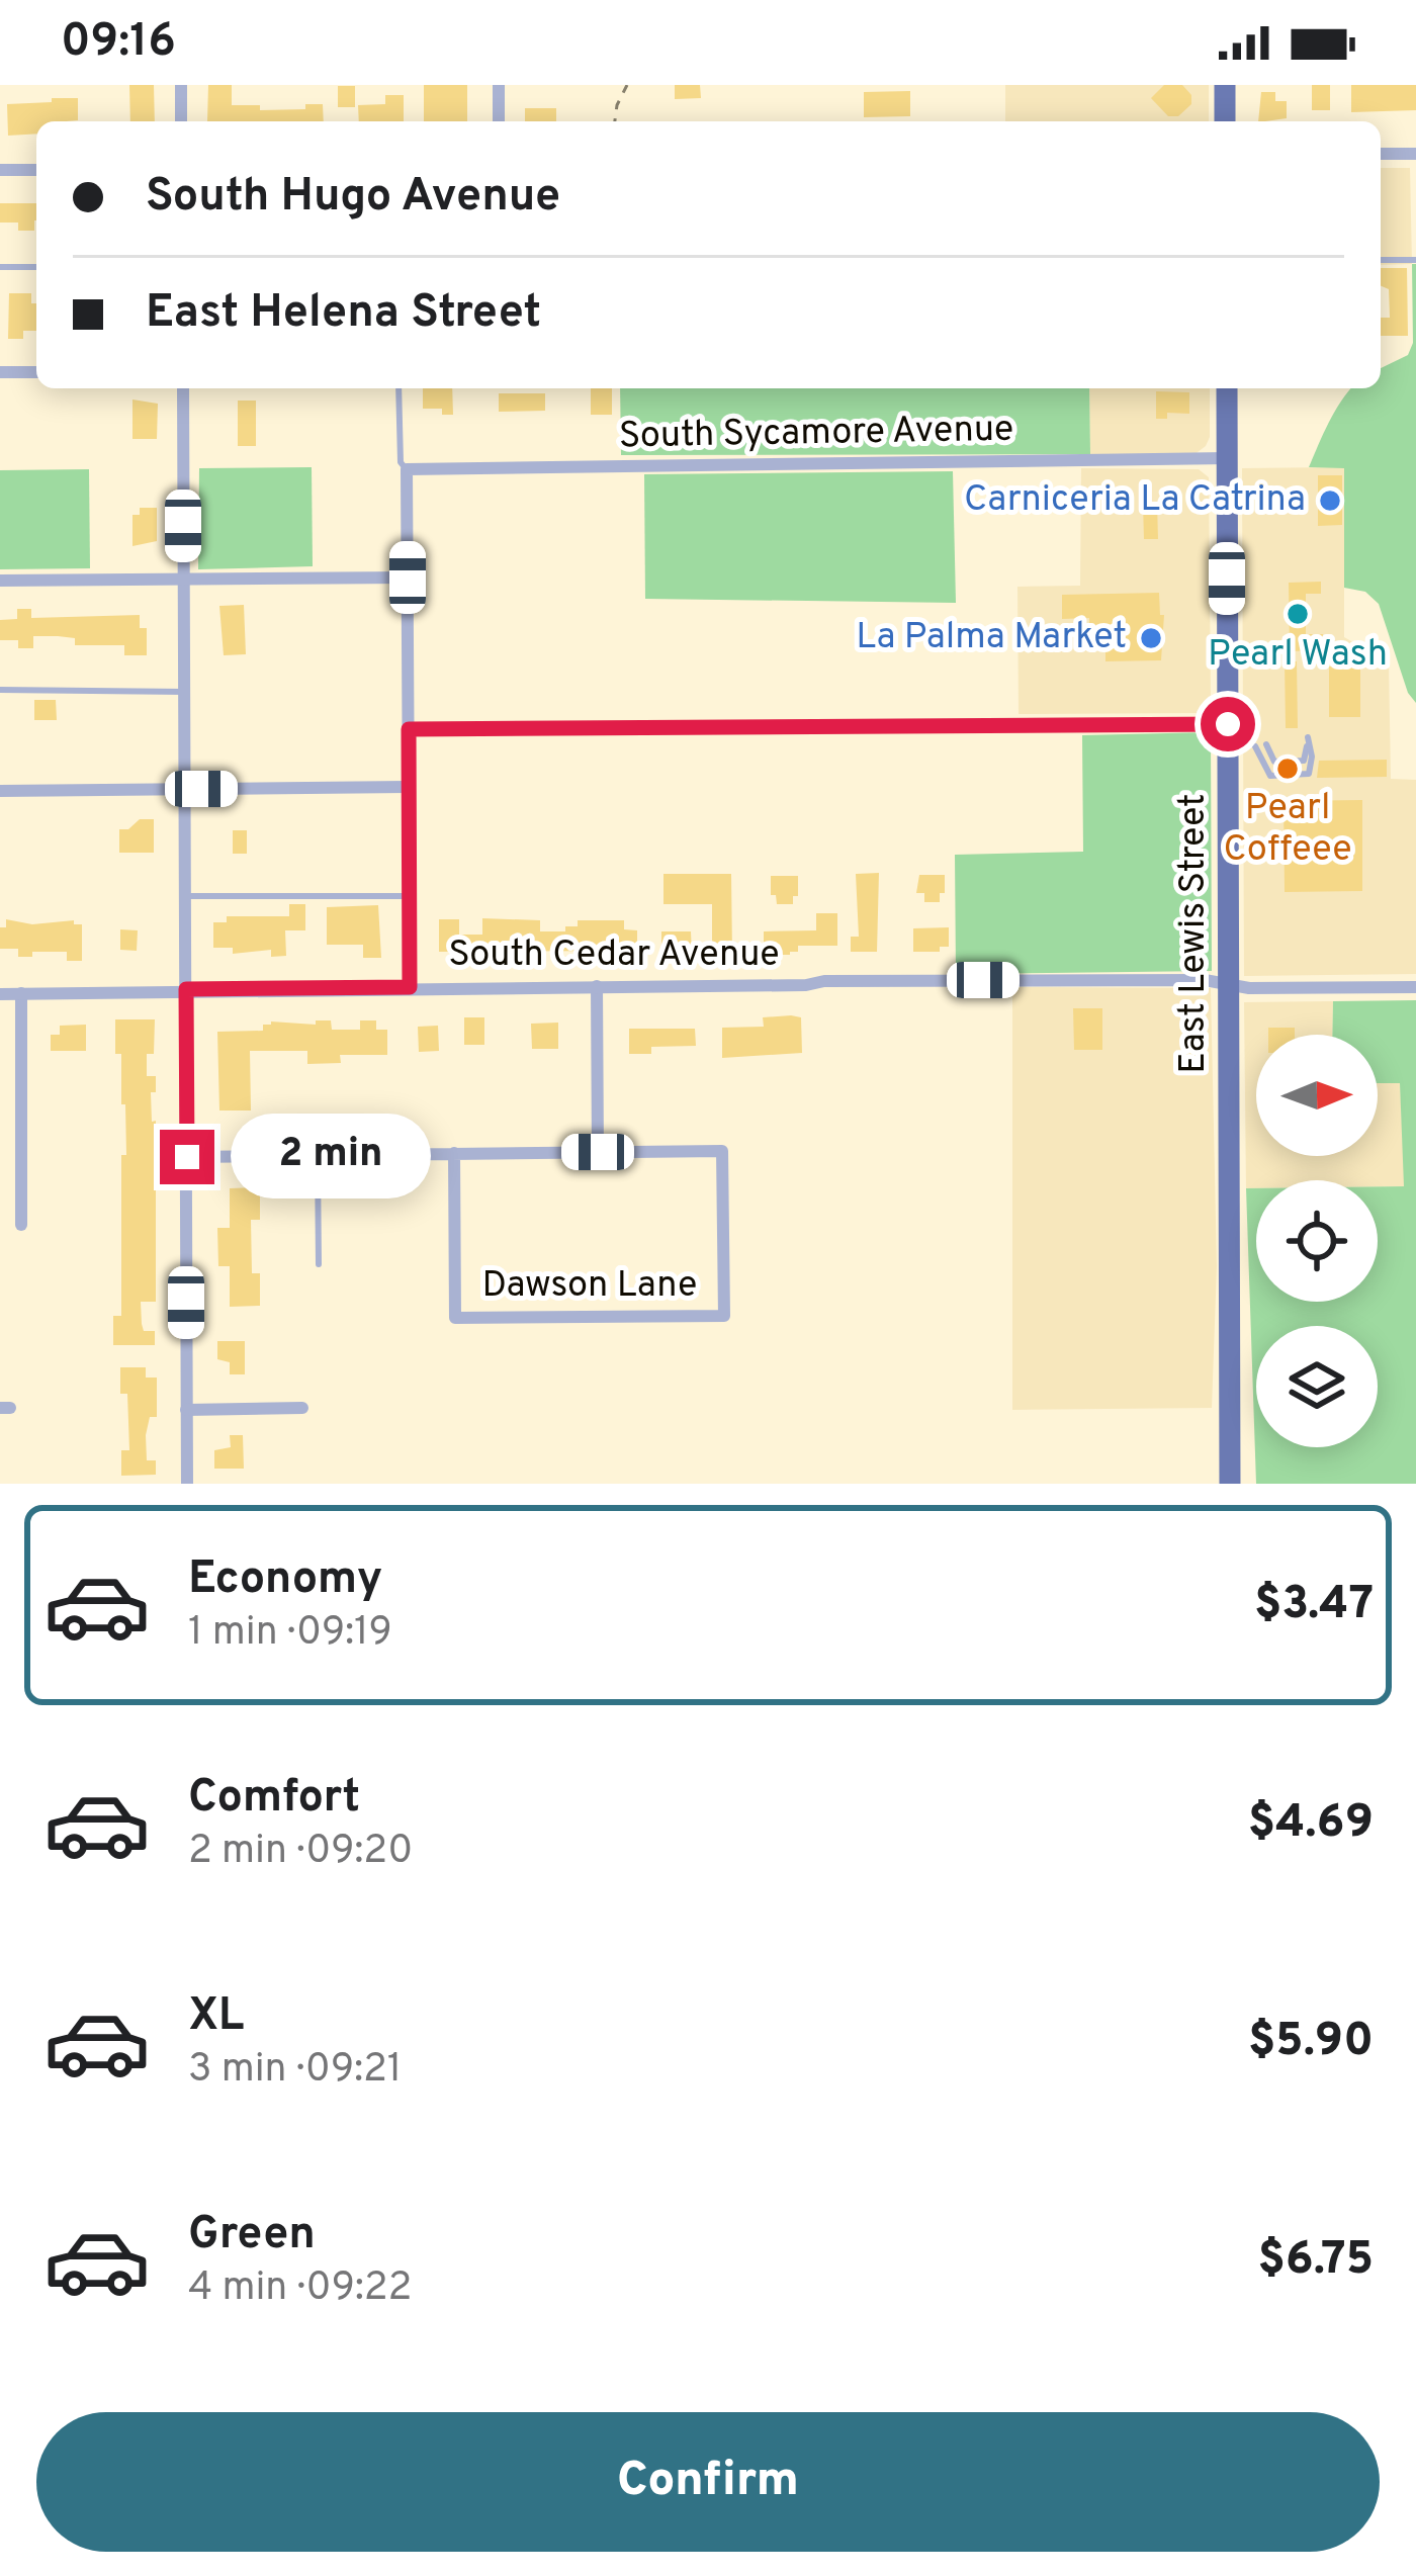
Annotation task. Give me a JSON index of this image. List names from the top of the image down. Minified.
{"streets":{"main road":["East Lewis Street"],"street":["South Sycamore Avenue","South Cedar Avenue","Dawson Lane"]},"crossings":[["South Sycamore Avenue","East Lewis Street"],["East Lewis Street","South Cedar Avenue"]],"places":["Carniceria La Catrina","Pearl Wash","La Palma Market","Pearl Coffeee"],"north":"right","page":{"status":"09:16","banner":["South Hugo Avenue","East Helena Street"],"bubble":"2 min","list":[{"name":"Economy","note":"1 min · 09:19","value":"$3.47"},{"name":"Comfort","note":"2 min · 09:20","value":"$4.69"},{"name":"XL","note":"3 min · 09:21","value":"$5.90"},{"name":"Green","note":"4 min · 09:22","value":"$6.75"}],"buttons":"Confirm"}}
